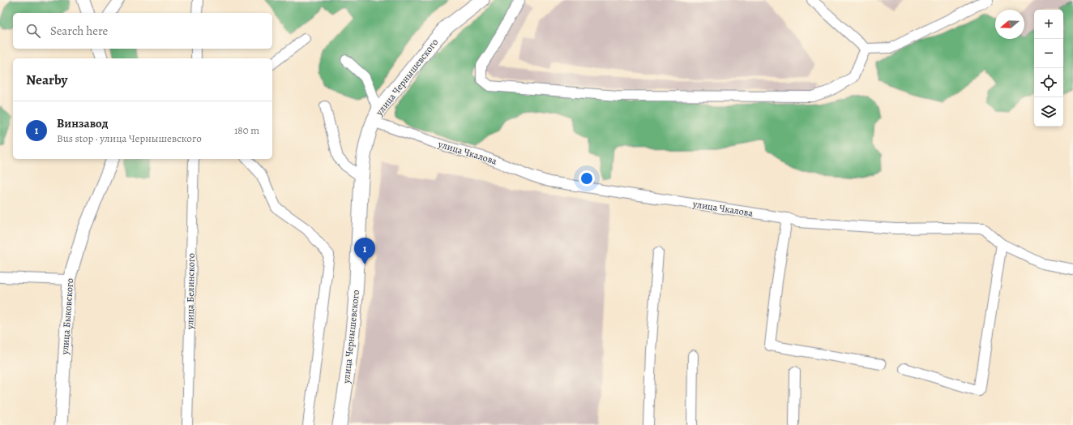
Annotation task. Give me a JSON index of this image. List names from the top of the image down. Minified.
{"streets":{"main road":["улица Чернышевского"],"street":["улица Чкалова","улица Белинского","улица Быковского"]},"crossings":[["улица Чернышевского","улица Чкалова"]],"north":"left","page":{"map_buttons":["+","−"],"search":"Search here","heading":"Nearby","list":[{"mark":"1","name":"Винзавод","note":"Bus stop · улица Чернышевского","value":"180 m"}],"pins":"1"}}
